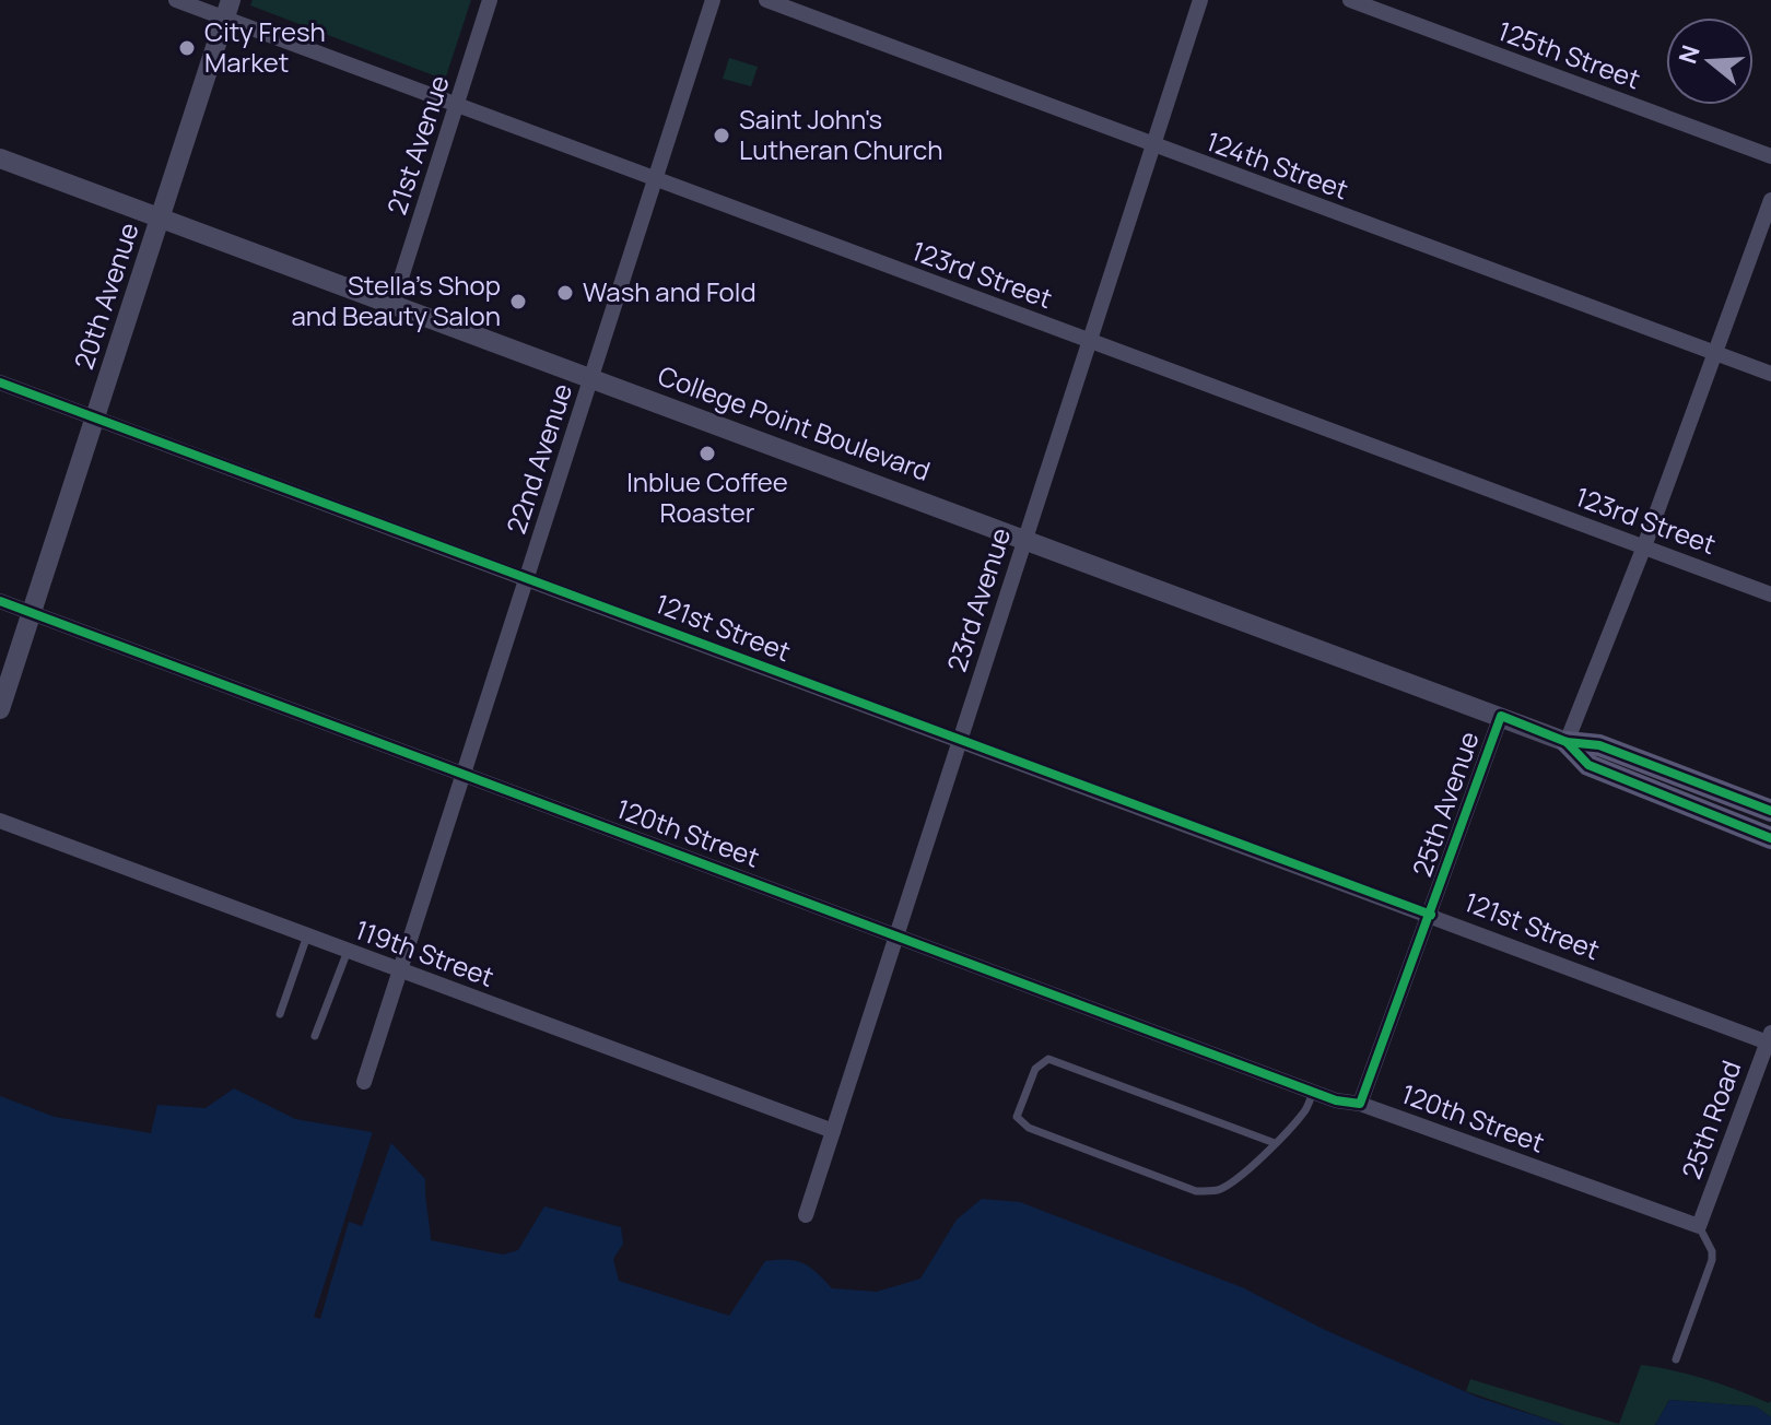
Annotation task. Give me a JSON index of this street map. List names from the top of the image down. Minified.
{"streets":{"main road":["College Point Boulevard"],"street":["125th Street","21st Avenue","124th Street","123rd Street","20th Avenue","22nd Avenue","23rd Avenue","121st Street","25th Avenue","120th Street","119th Street","25th Road"]},"crossings":[["21st Avenue","123rd Street"],["21st Avenue","College Point Boulevard"],["124th Street","23rd Avenue"],["123rd Street","20th Avenue"],["123rd Street","22nd Avenue"],["123rd Street","23rd Avenue"],["20th Avenue","College Point Boulevard"],["20th Avenue","121st Street"],["20th Avenue","120th Street"],["College Point Boulevard","22nd Avenue"],["College Point Boulevard","23rd Avenue"],["College Point Boulevard","25th Avenue"],["22nd Avenue","121st Street"],["22nd Avenue","120th Street"],["22nd Avenue","119th Street"],["23rd Avenue","121st Street"],["23rd Avenue","120th Street"],["23rd Avenue","119th Street"],["121st Street","25th Avenue"],["121st Street","25th Road"],["25th Avenue","120th Street"],["120th Street","25th Road"]],"places":["City Fresh Market","Saint John's Lutheran Church","Wash and Fold","Stella's Shop and Beauty Salon","Inblue Coffee Roaster"],"north":"left"}
